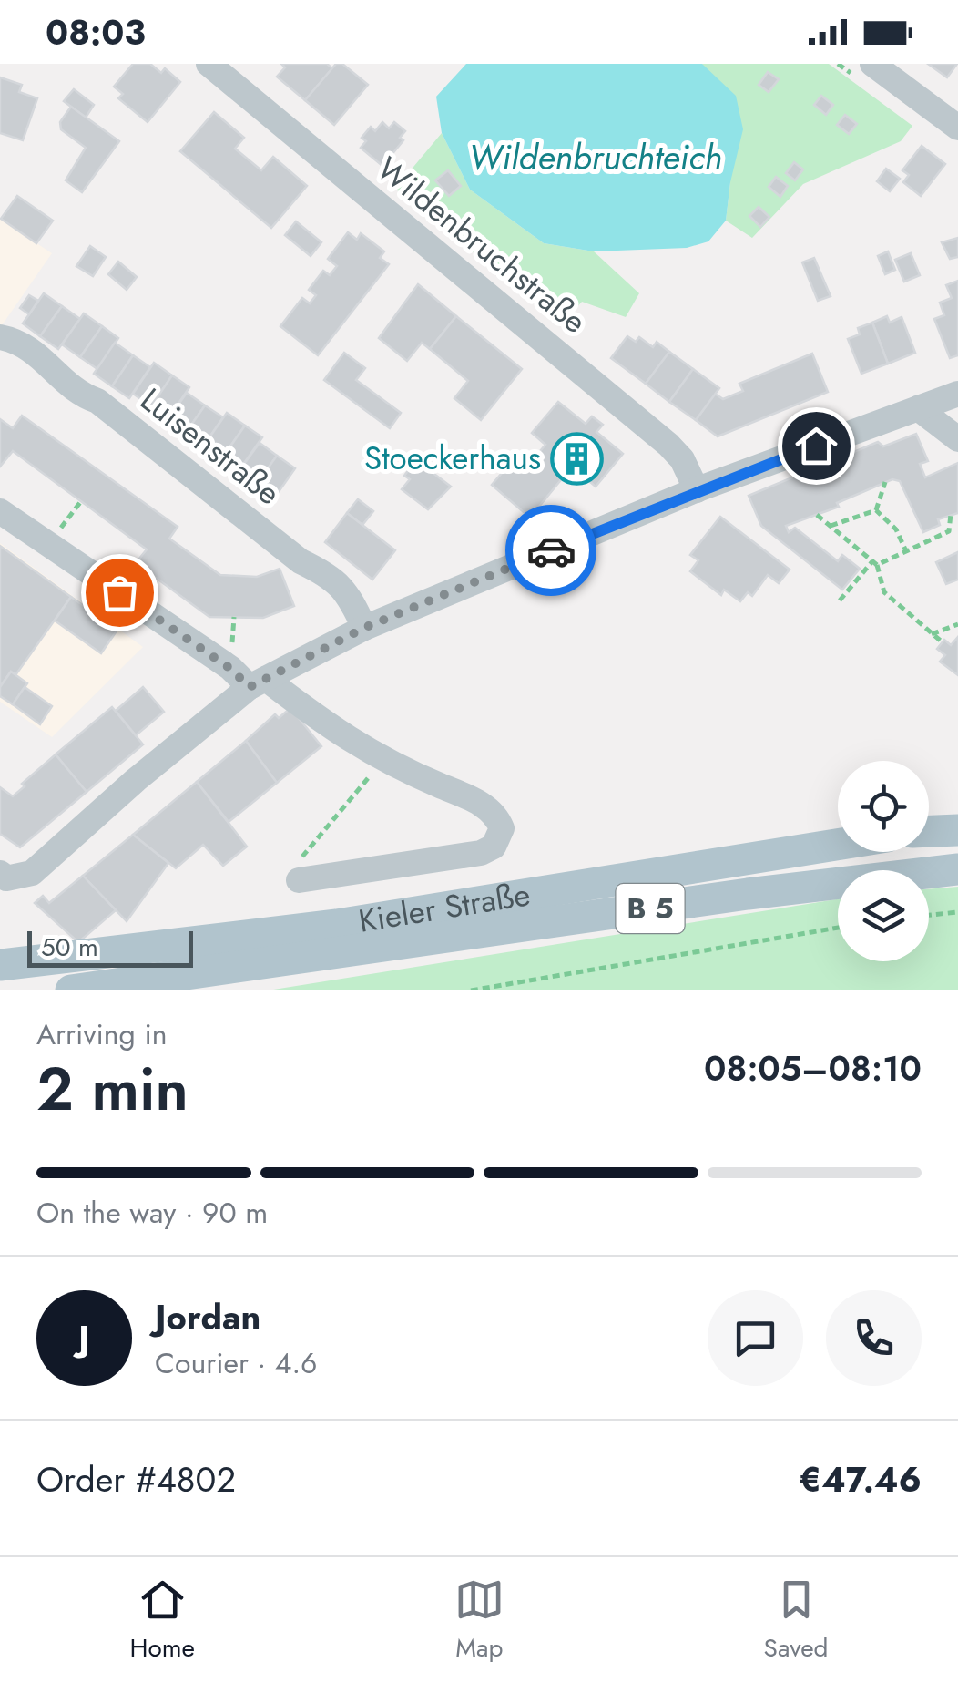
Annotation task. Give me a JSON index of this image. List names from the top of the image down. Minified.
{"streets":{"main road":["Kieler Straße","B 5"],"street":["Wildenbruchstraße","Luisenstraße"]},"water":["Wildenbruchteich"],"places":{"building":["Stoeckerhaus"]},"scale_bar":"50 m","page":{"status":"08:03","scale":"50 m","heading":["2 min","Arriving in","08:05–08:10"],"panel":["Jordan","Courier · 4.6","Order #4802","€47.46"],"bar":"On the way · 90 m","round":"J","tabs":["Home","Map","Saved"]}}
